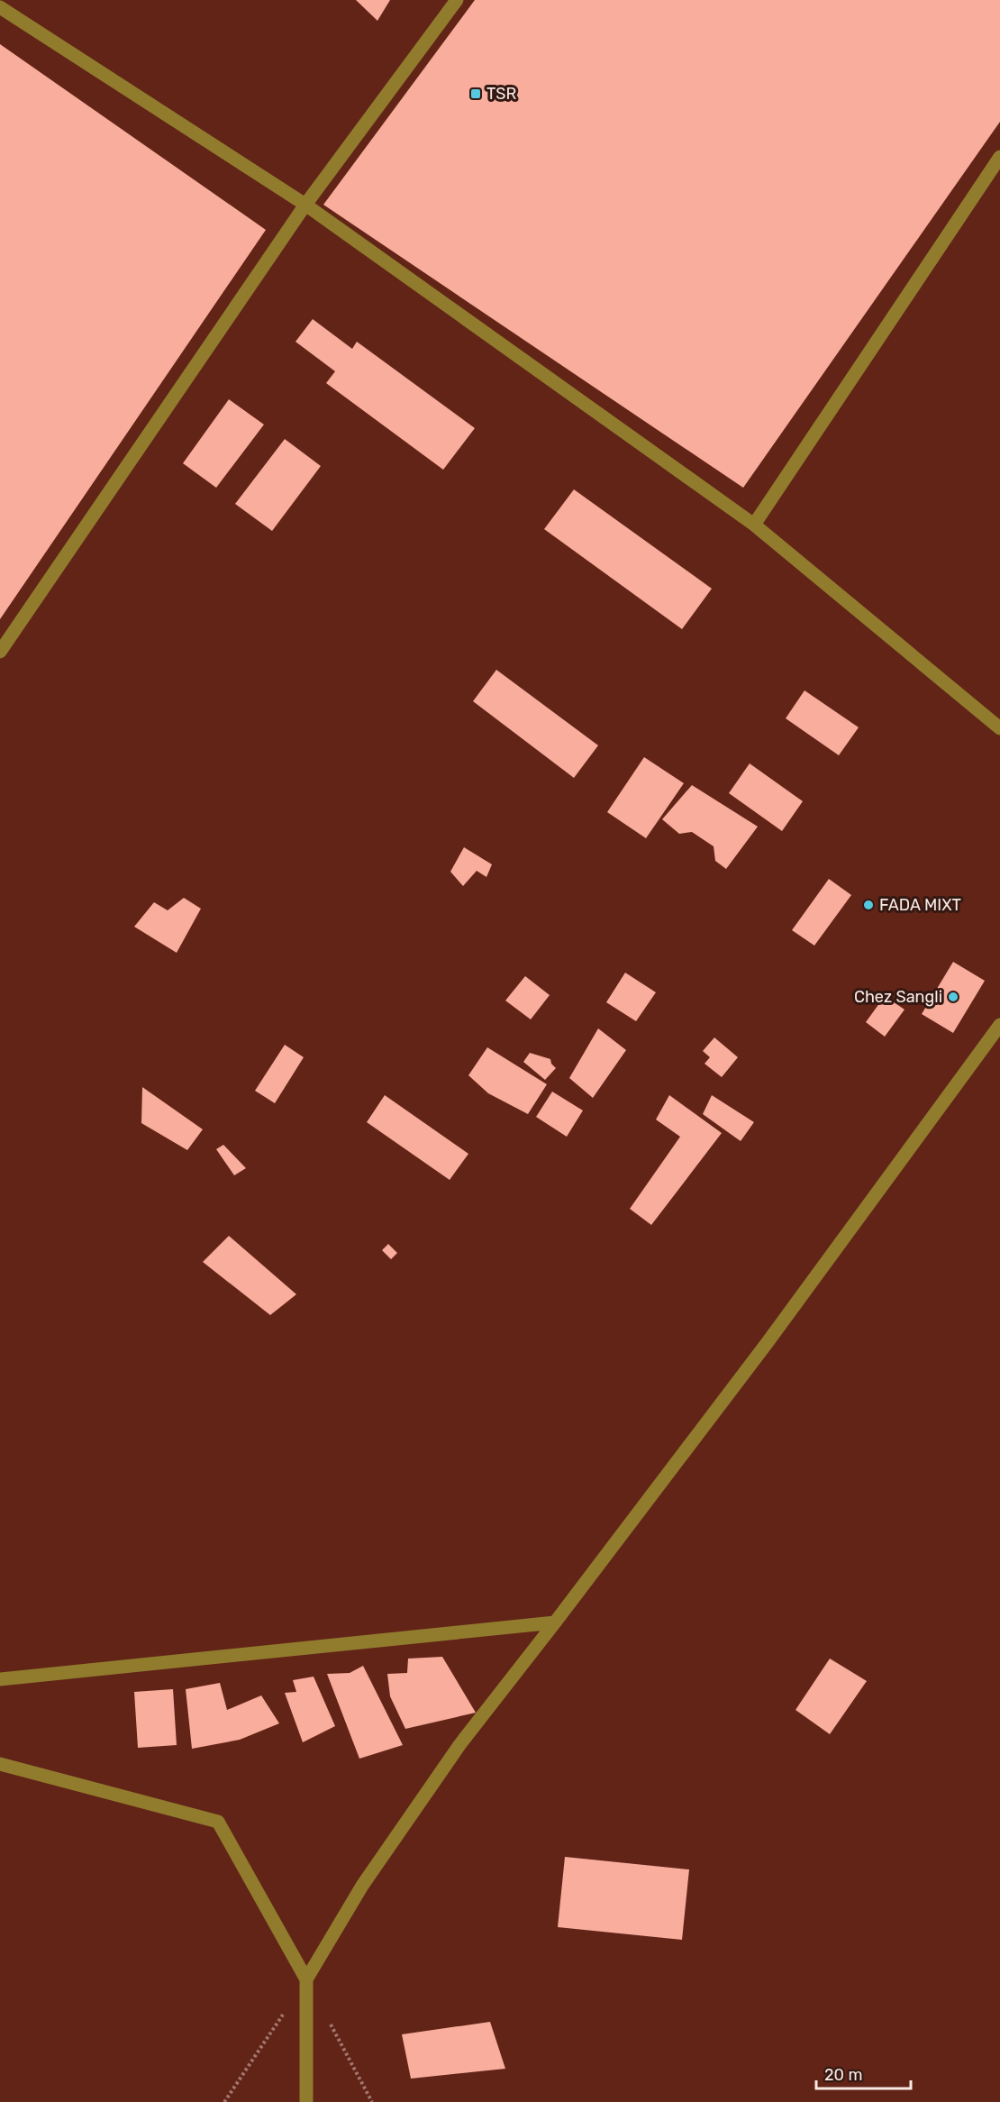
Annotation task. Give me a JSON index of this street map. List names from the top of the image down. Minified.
{"places":{"transit":["TSR"],"other":["FADA MIXT","Chez Sangli"]},"scale_bar":"20 m"}
